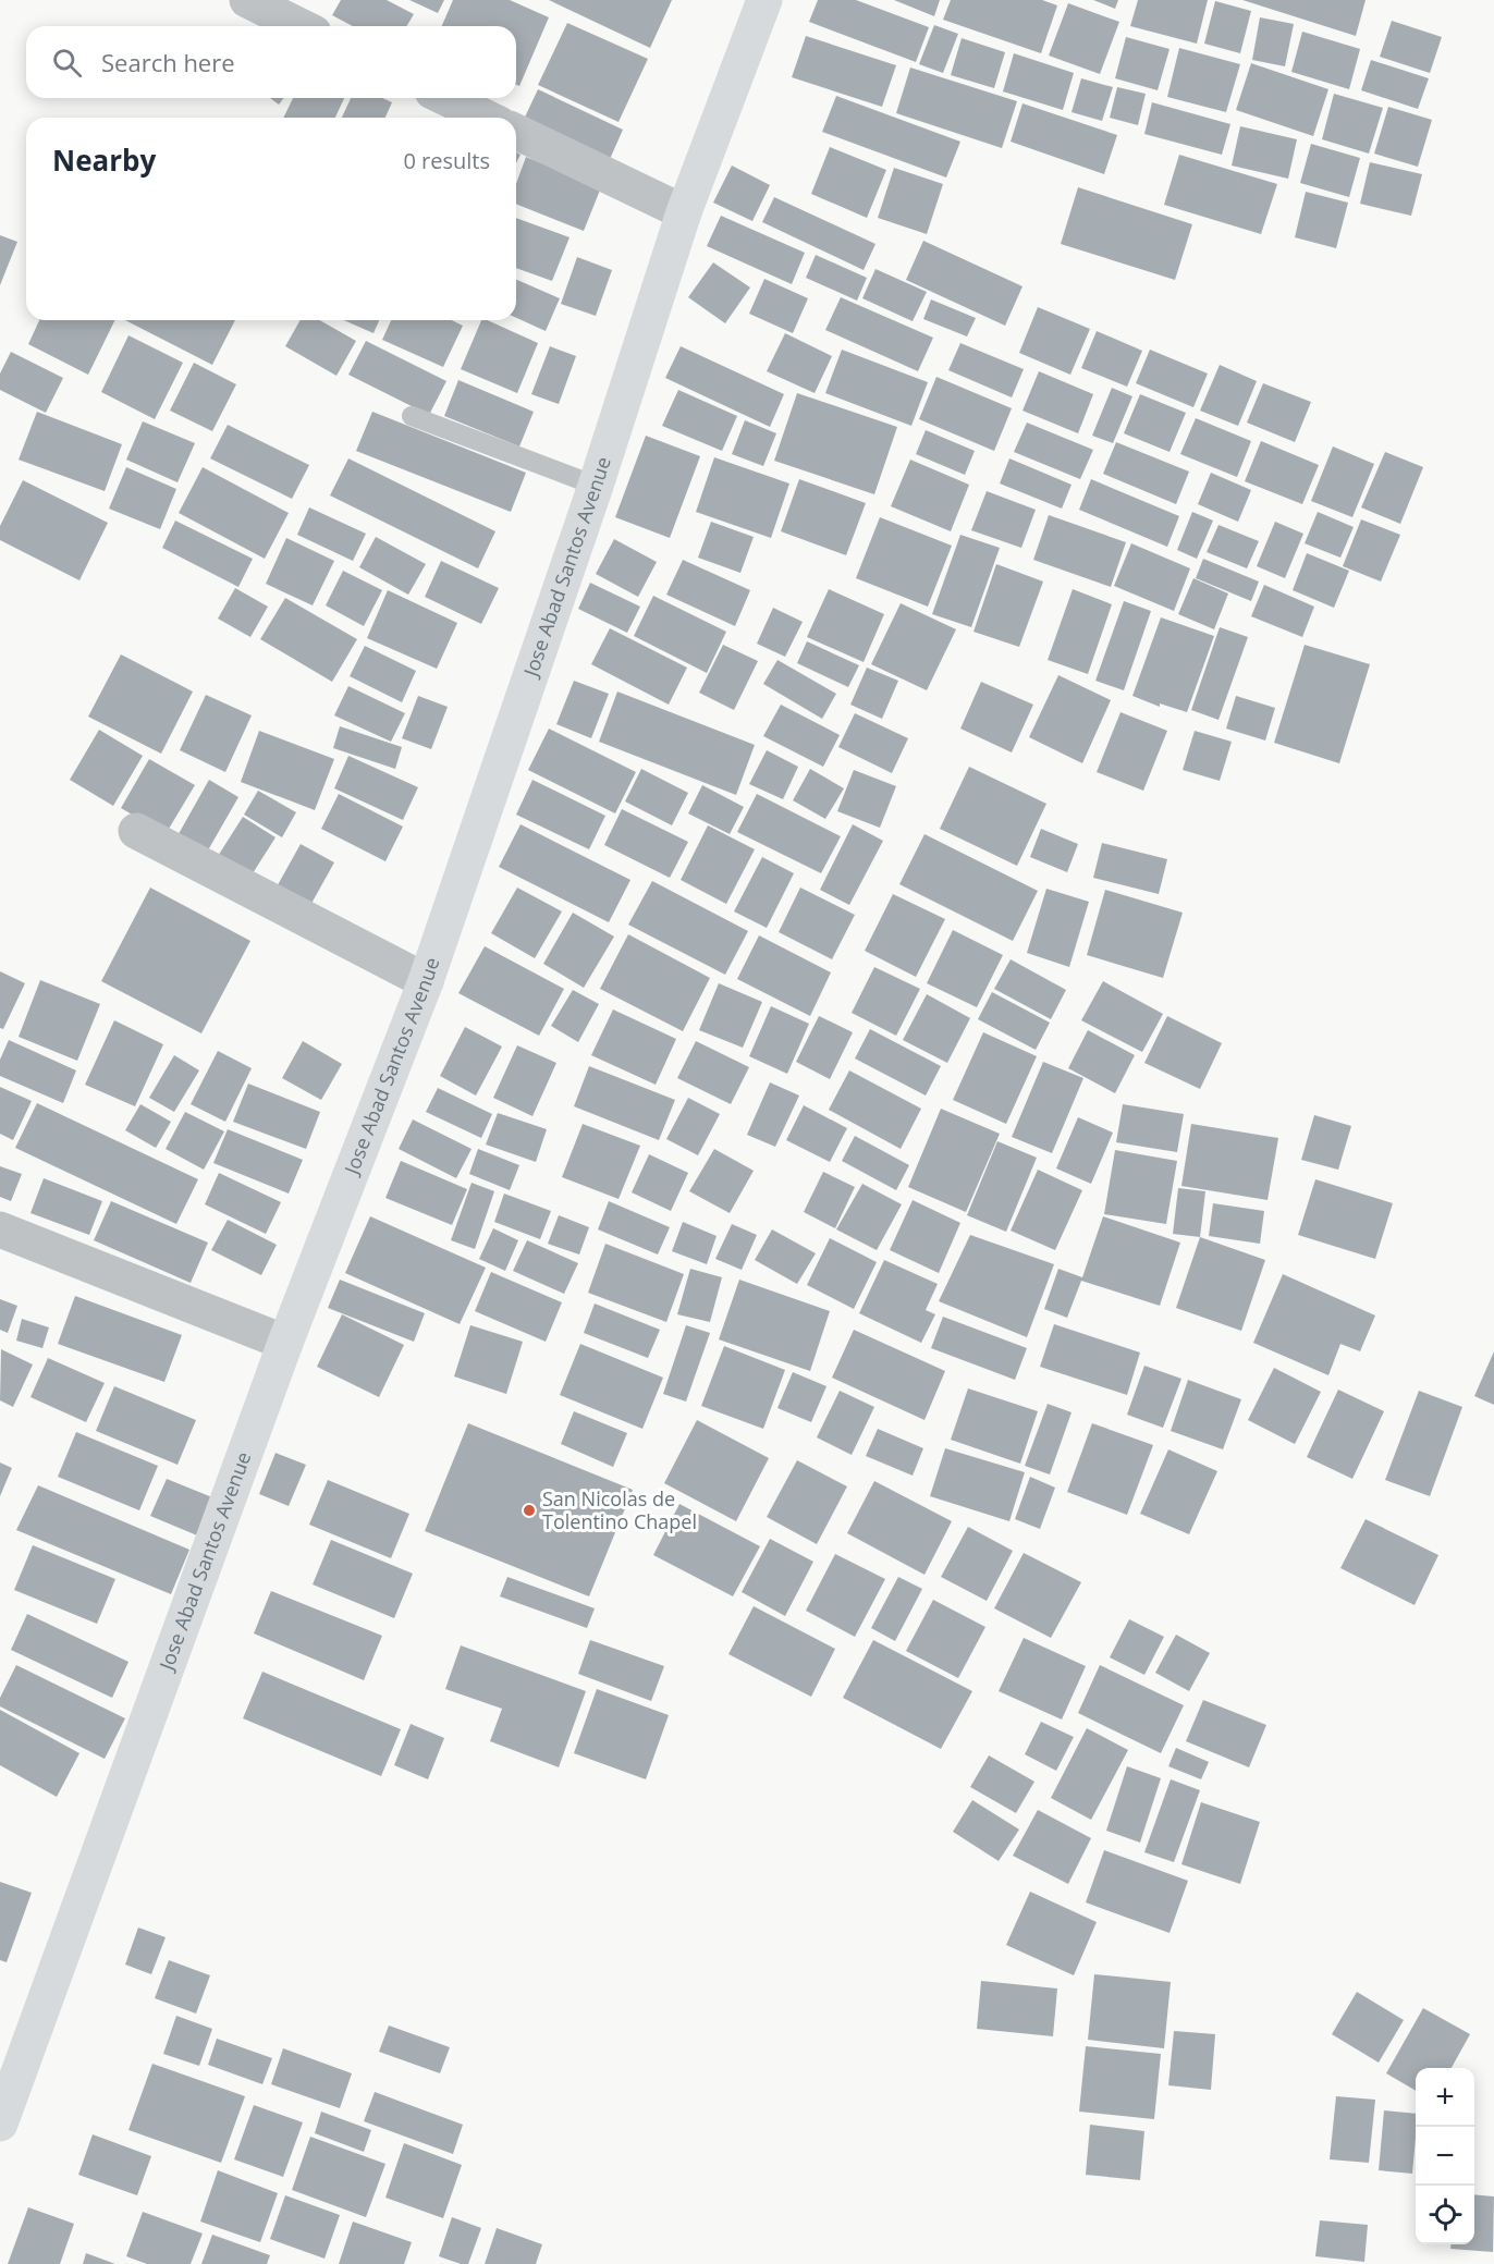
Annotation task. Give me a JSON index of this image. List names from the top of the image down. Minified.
{"streets":{"highway":["Jose Abad Santos Avenue"]},"places":["San Nicolas de Tolentino Chapel"],"page":{"search":"Search here","heading":["Nearby","0 results"],"map_buttons":["+","−"]}}
